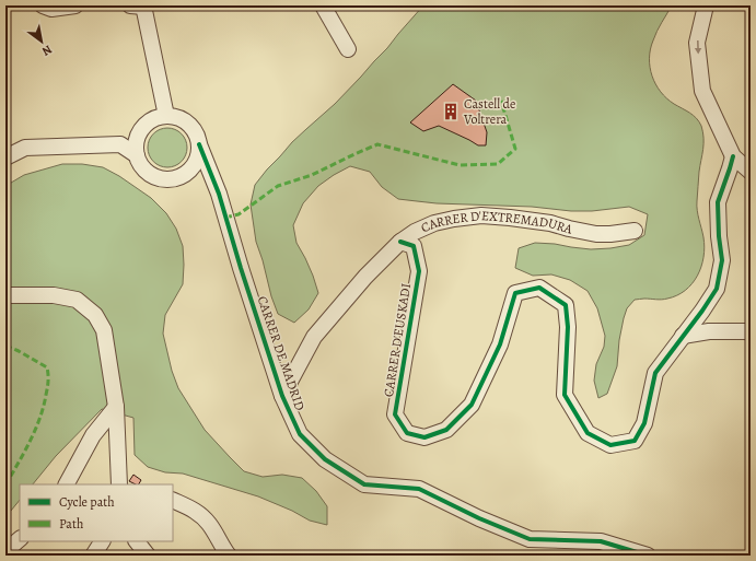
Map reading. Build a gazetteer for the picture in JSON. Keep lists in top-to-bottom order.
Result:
{
  "streets": {
    "street": ["CARRER D'EXTREMADURA", "CARRER D'EUSKADI", "CARRER DE MADRID"]
  },
  "crossings": [
    ["CARRER D'EXTREMADURA", "CARRER D'EUSKADI"],
    ["CARRER D'EXTREMADURA", "CARRER DE MADRID"]
  ],
  "places": {
    "building": ["Castell de Voltrera"]
  },
  "legend": ["Cycle path", "Path"],
  "north": "bottom right"
}
